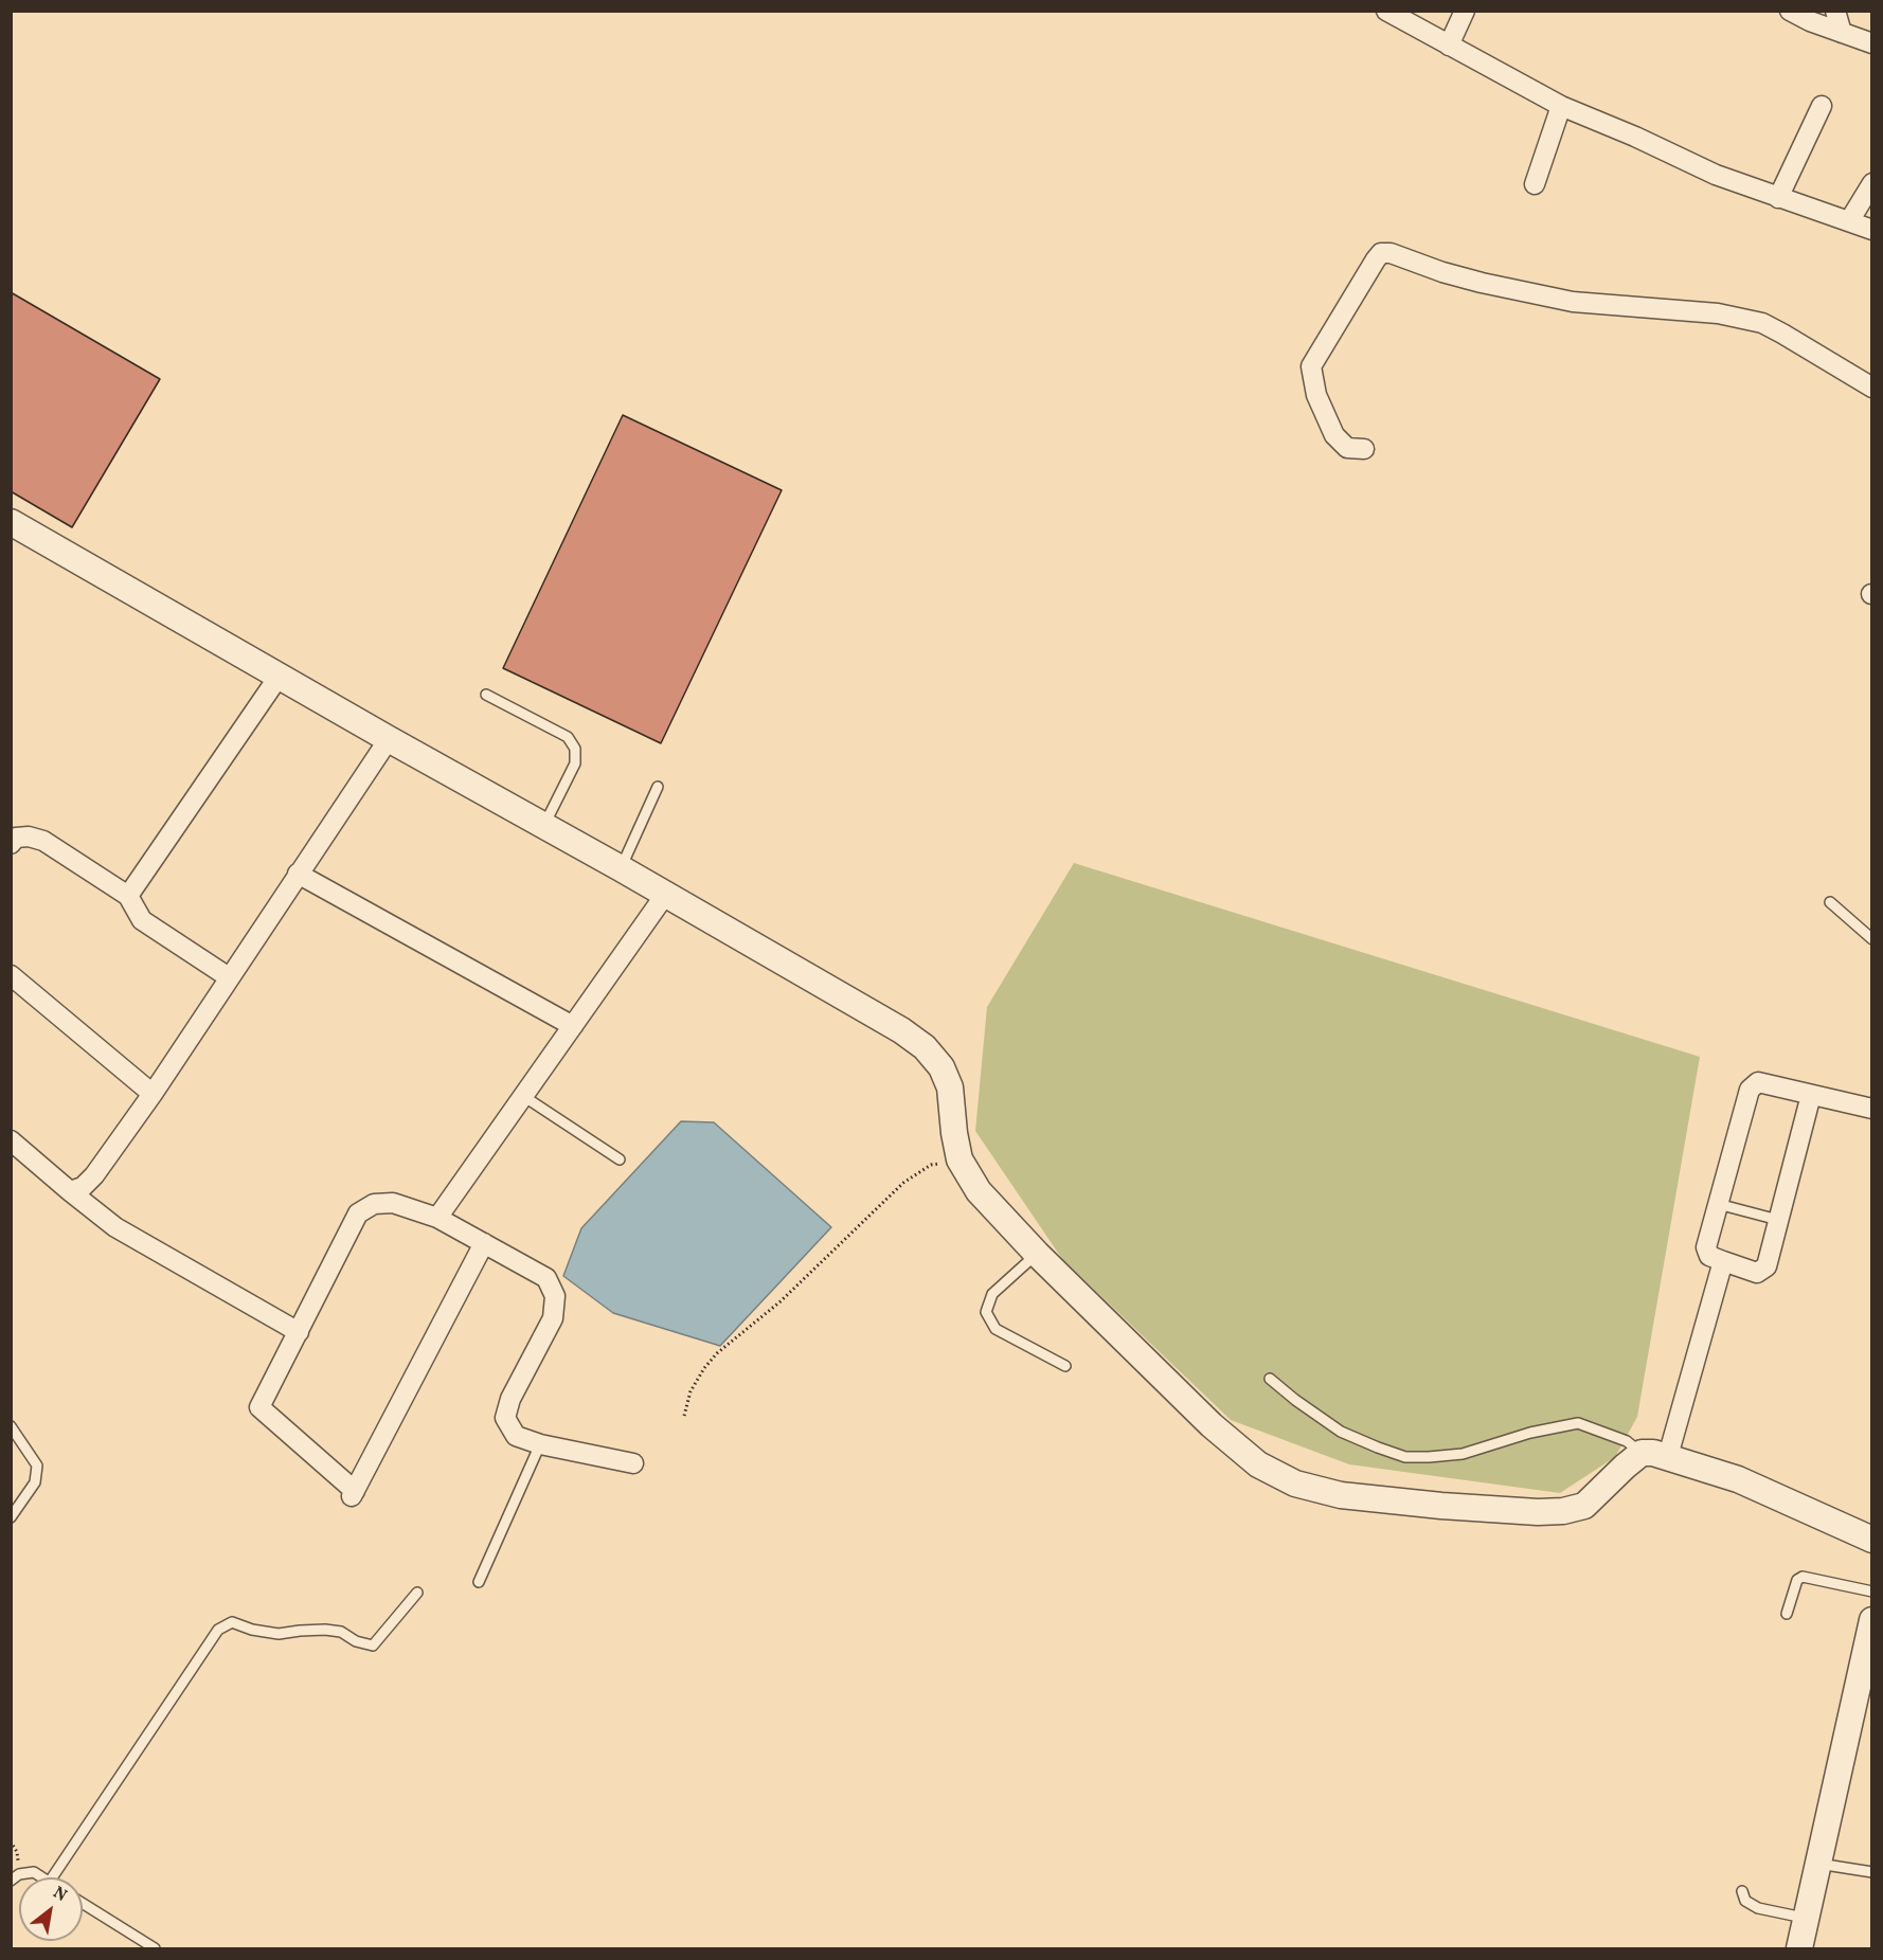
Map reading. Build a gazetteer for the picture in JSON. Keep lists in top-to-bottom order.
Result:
{
  "north": "top right"
}
